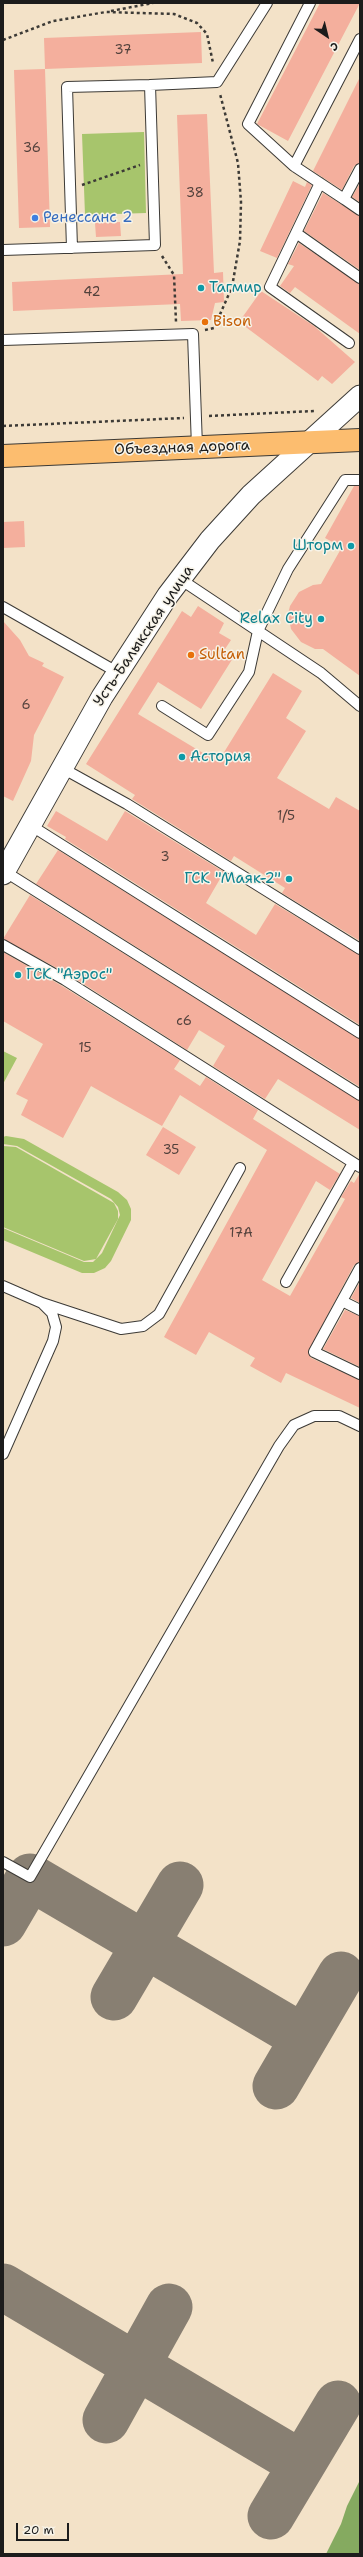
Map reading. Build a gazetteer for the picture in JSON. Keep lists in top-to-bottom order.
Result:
{
  "streets": {
    "main road": ["Объездная дорога"],
    "street": ["Усть-Балыкская улица"]
  },
  "crossings": [
    ["Объездная дорога", "Усть-Балыкская улица"]
  ],
  "places": [
    "Ренессанс 2",
    "Тагмир",
    "Bison",
    "Шторм",
    "Relax City",
    "Sultan",
    "Астория",
    "ГСК \"Маяк-2\"",
    "ГСК \"Аэрос\""
  ],
  "house_numbers": [
    "37",
    "36",
    "38",
    "42",
    "6",
    "1/5",
    "3",
    "с6",
    "15",
    "35",
    "17А"
  ],
  "scale_bar": "20 m",
  "north": "bottom right"
}
